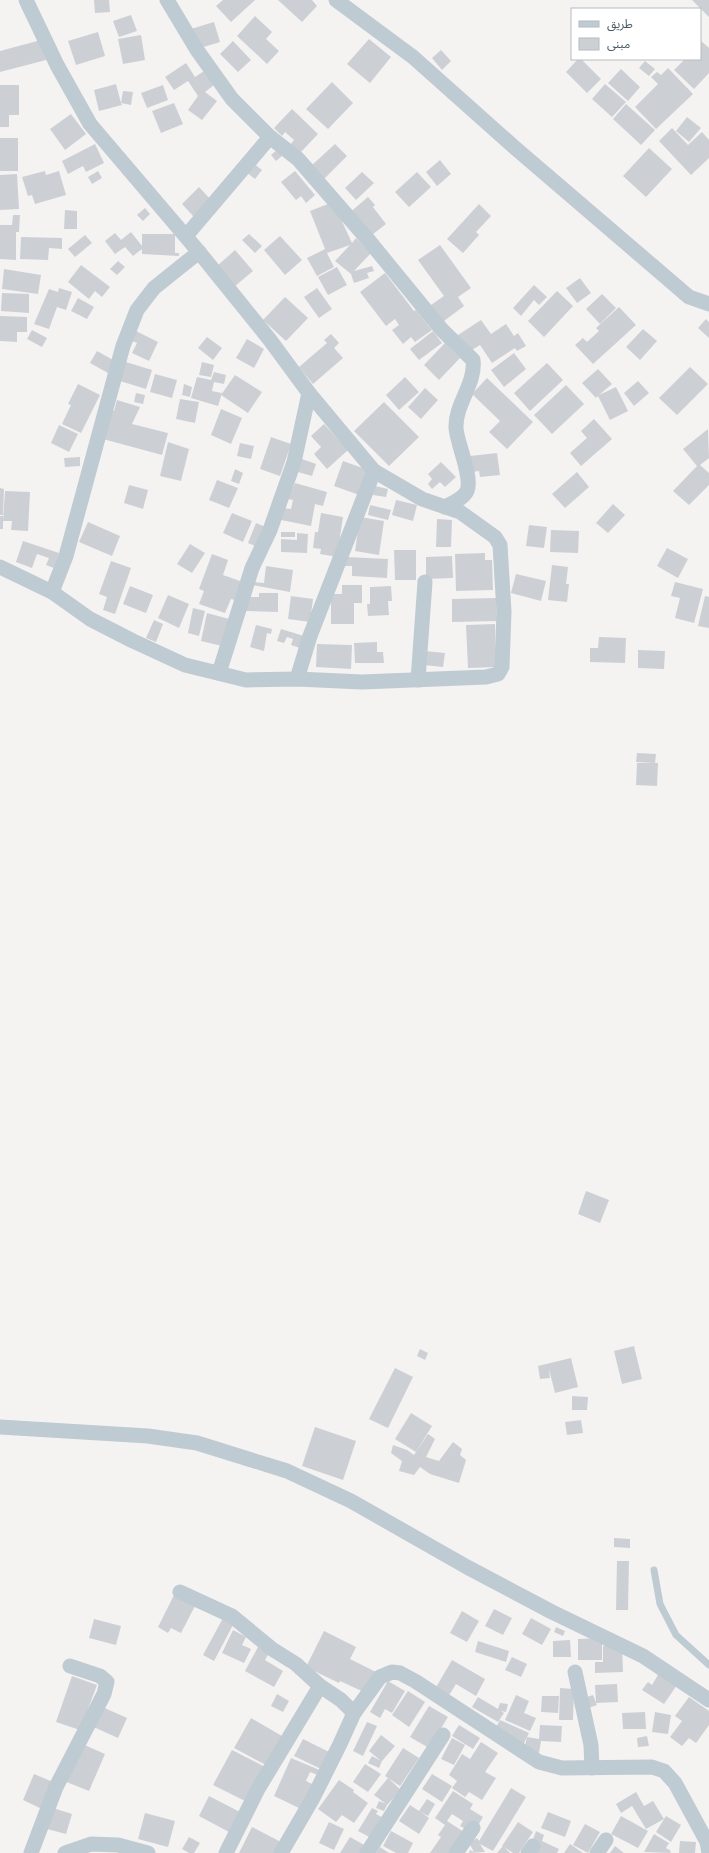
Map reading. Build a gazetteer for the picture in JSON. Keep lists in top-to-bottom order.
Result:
{
  "legend": ["طريق", "مبنى"]
}
